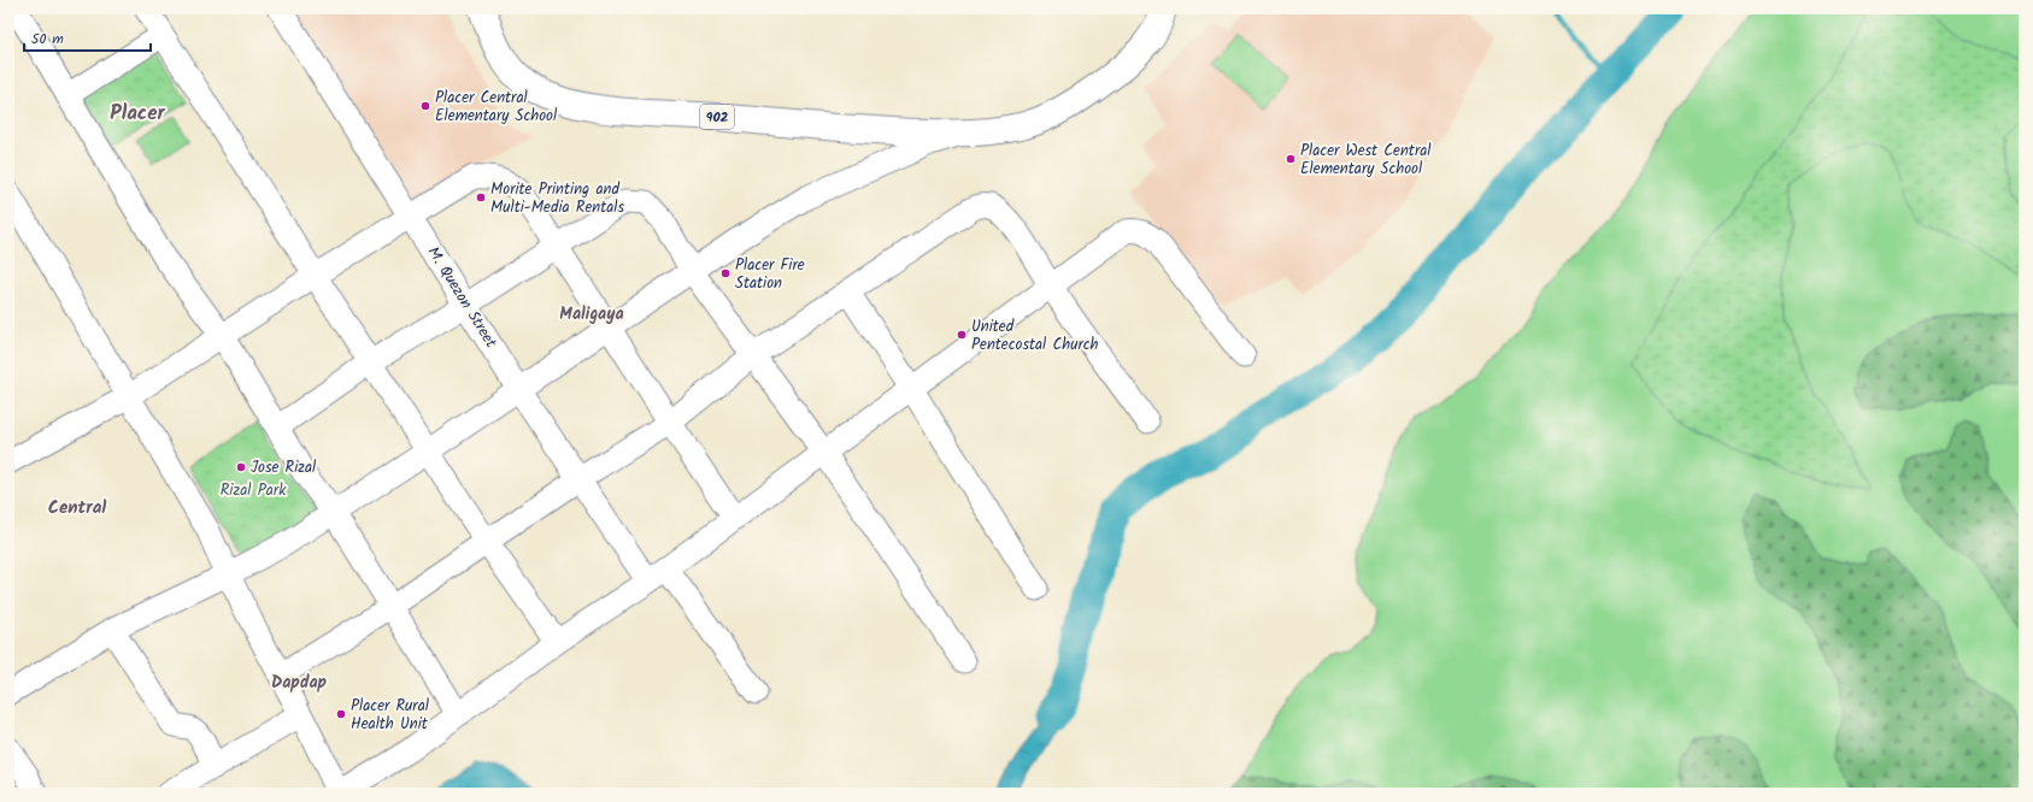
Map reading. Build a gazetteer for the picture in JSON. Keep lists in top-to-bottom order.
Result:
{
  "streets": {
    "highway": ["902"],
    "street": ["M. Quezon Street"]
  },
  "districts": [
    "Placer",
    "Maligaya",
    "Central",
    "Dapdap"
  ],
  "parks": ["Rizal Park"],
  "places": [
    "Placer Central Elementary School",
    "Placer West Central Elementary School",
    "Morite Printing and Multi-Media Rentals",
    "Placer Fire Station",
    "United Pentecostal Church",
    "Jose Rizal",
    "Placer Rural Health Unit"
  ],
  "scale_bar": "50 m"
}
